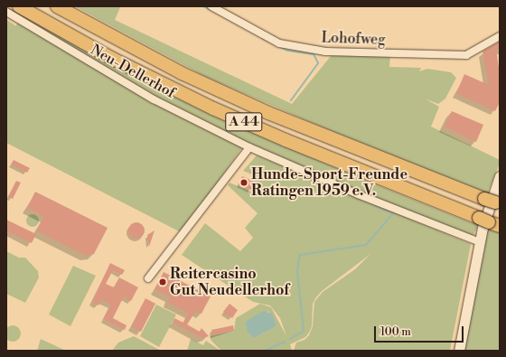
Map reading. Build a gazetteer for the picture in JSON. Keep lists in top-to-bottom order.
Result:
{
  "streets": {
    "highway": ["A 44"],
    "street": ["Lohofweg", "Neu-Dellerhof"]
  },
  "places": ["Hunde-Sport-Freunde Ratingen 1959 e.V.", "Reitercasino Gut Neudellerhof"],
  "scale_bar": "100 m"
}
